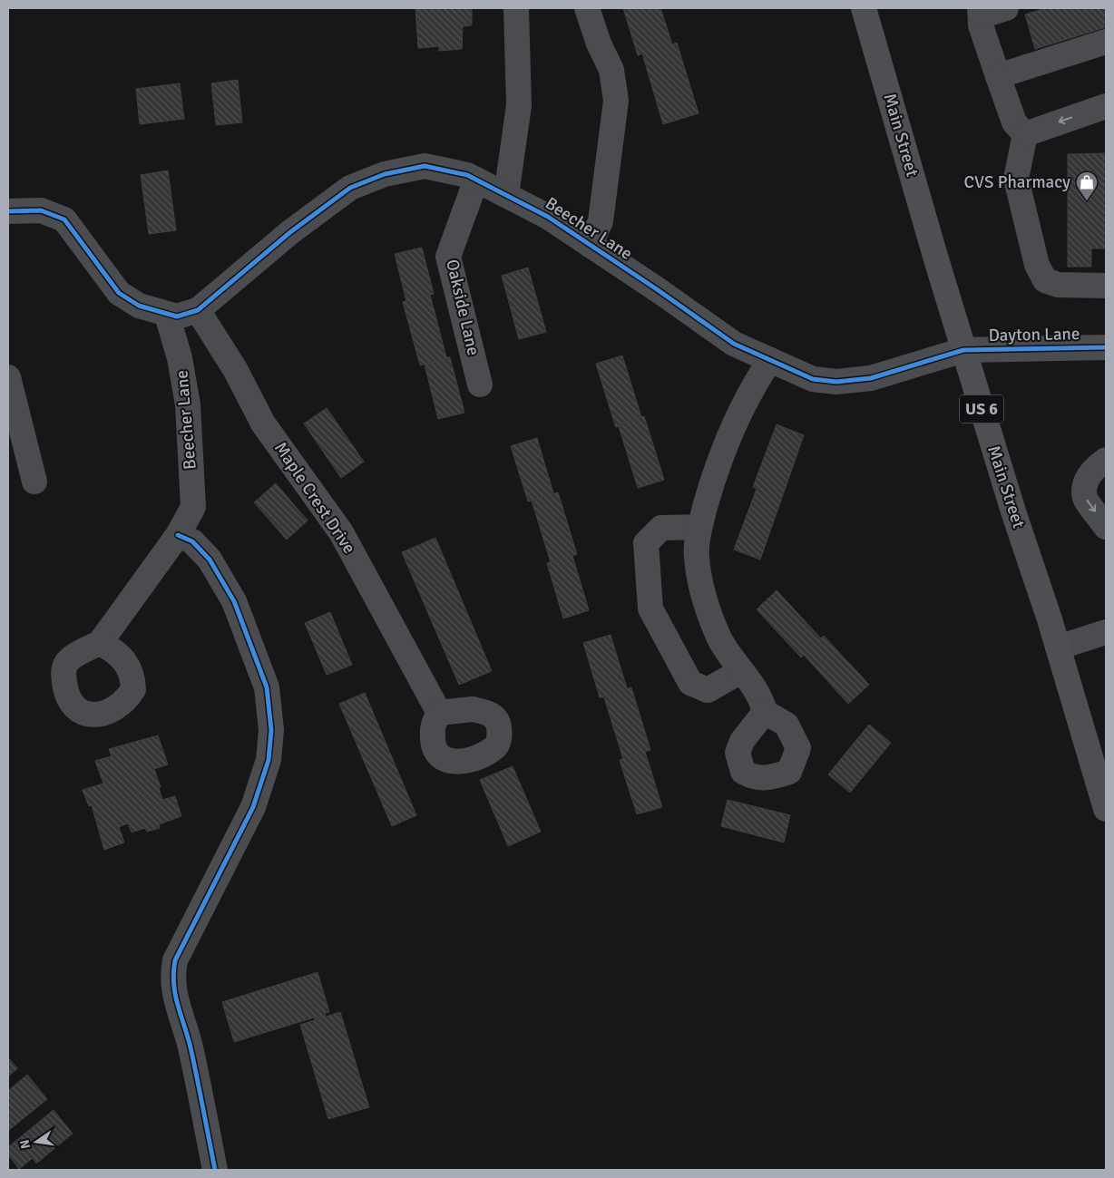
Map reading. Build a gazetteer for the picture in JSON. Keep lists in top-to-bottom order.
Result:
{
  "streets": {
    "main road": ["Main Street", "US 6"],
    "street": [
      "Beecher Lane",
      "Oakside Lane",
      "Dayton Lane",
      "Maple Crest Drive"
    ]
  },
  "crossings": [
    ["Main Street", "Beecher Lane"],
    ["Main Street", "Dayton Lane"],
    ["Beecher Lane", "Oakside Lane"],
    ["Beecher Lane", "Dayton Lane"],
    ["Beecher Lane", "Maple Crest Drive"]
  ],
  "places": {
    "shop": ["CVS Pharmacy"]
  },
  "north": "left"
}
